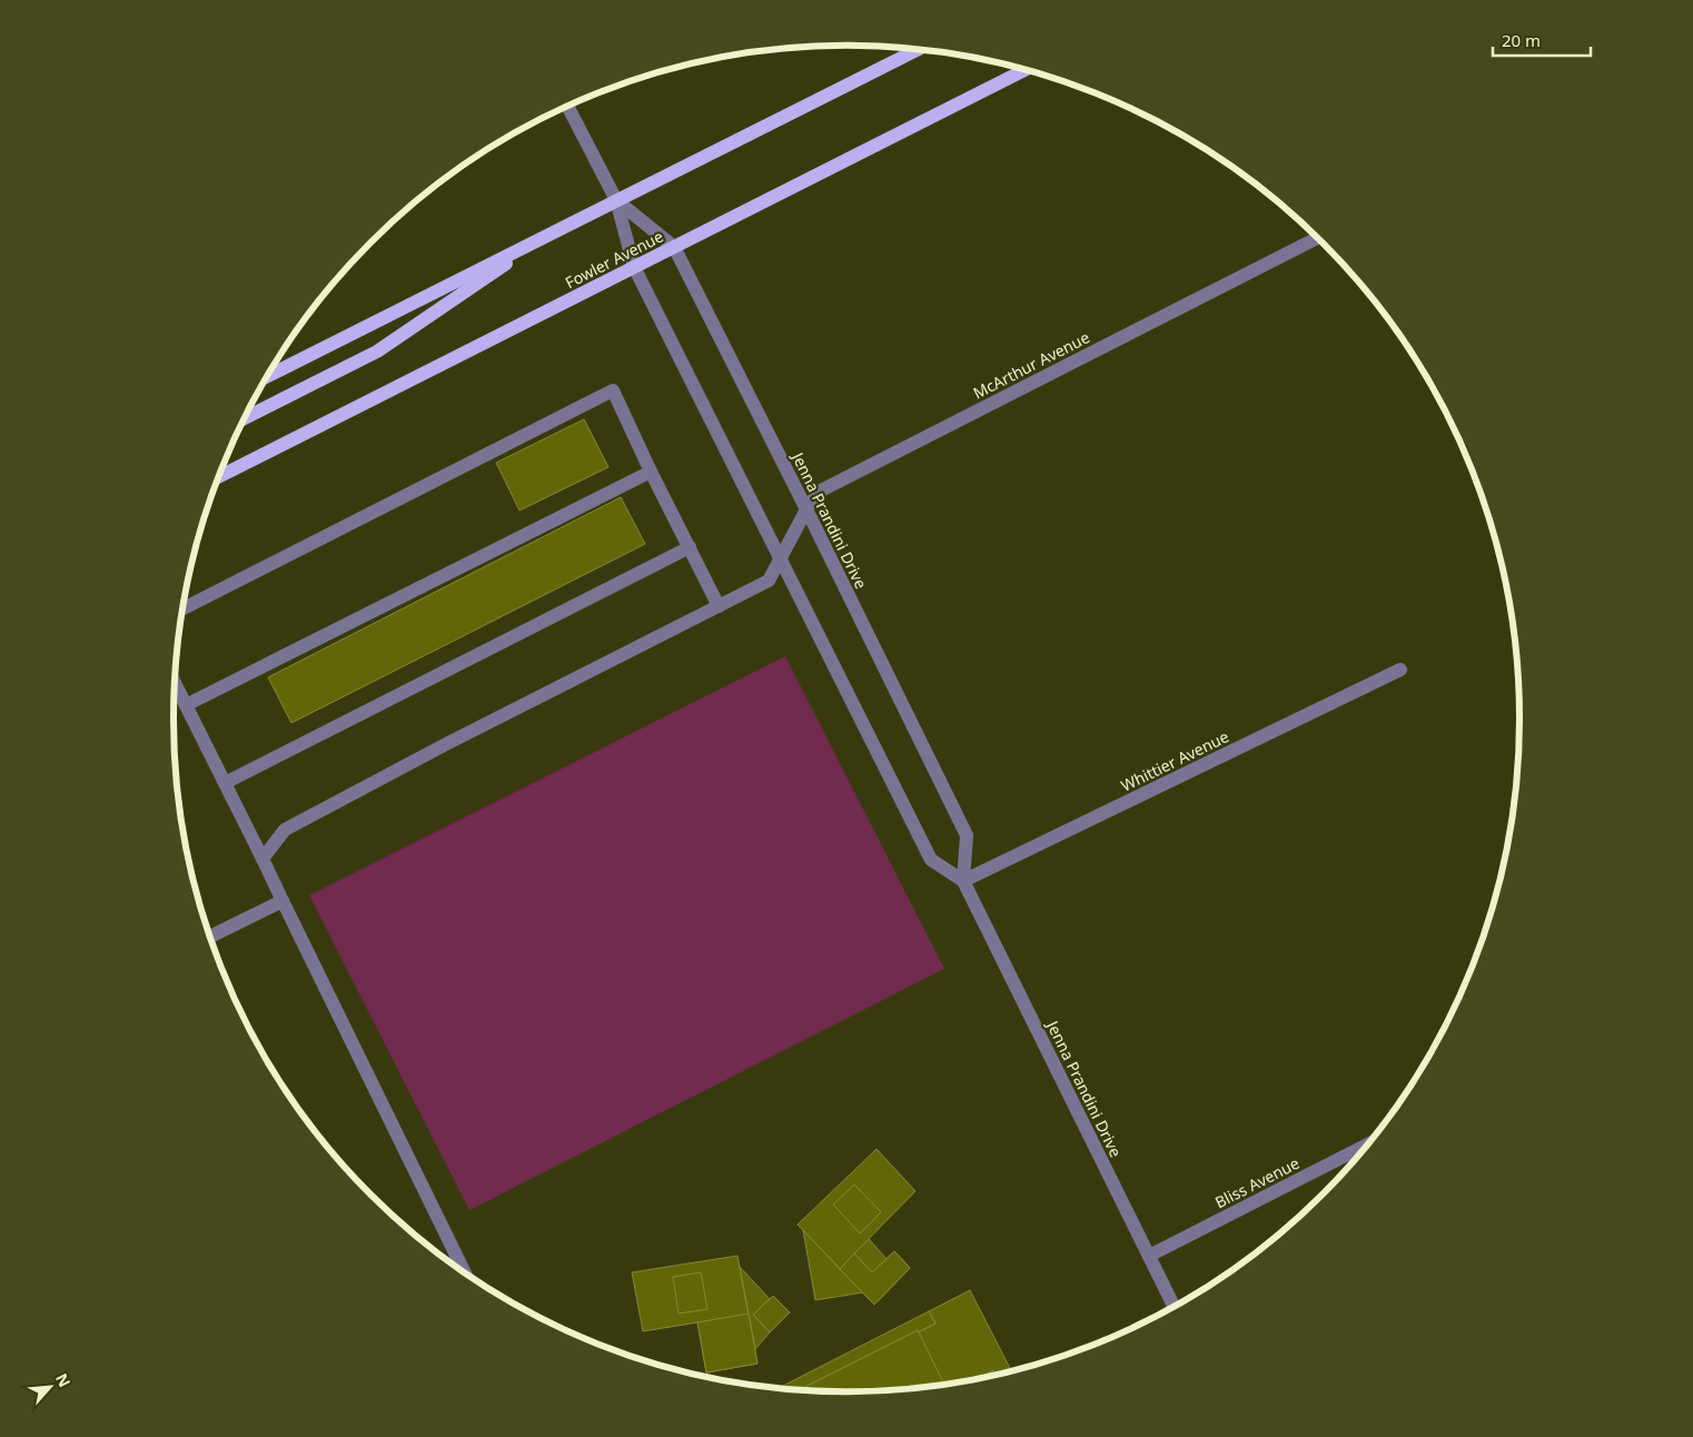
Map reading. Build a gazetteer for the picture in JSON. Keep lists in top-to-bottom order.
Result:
{
  "streets": {
    "main road": ["Fowler Avenue"],
    "street": [
      "McArthur Avenue",
      "Jenna Prandini Drive",
      "Whittier Avenue",
      "Bliss Avenue"
    ]
  },
  "crossings": [
    ["Fowler Avenue", "Jenna Prandini Drive"],
    ["McArthur Avenue", "Jenna Prandini Drive"],
    ["Jenna Prandini Drive", "Whittier Avenue"],
    ["Jenna Prandini Drive", "Bliss Avenue"]
  ],
  "scale_bar": "20 m",
  "north": "top right"
}
